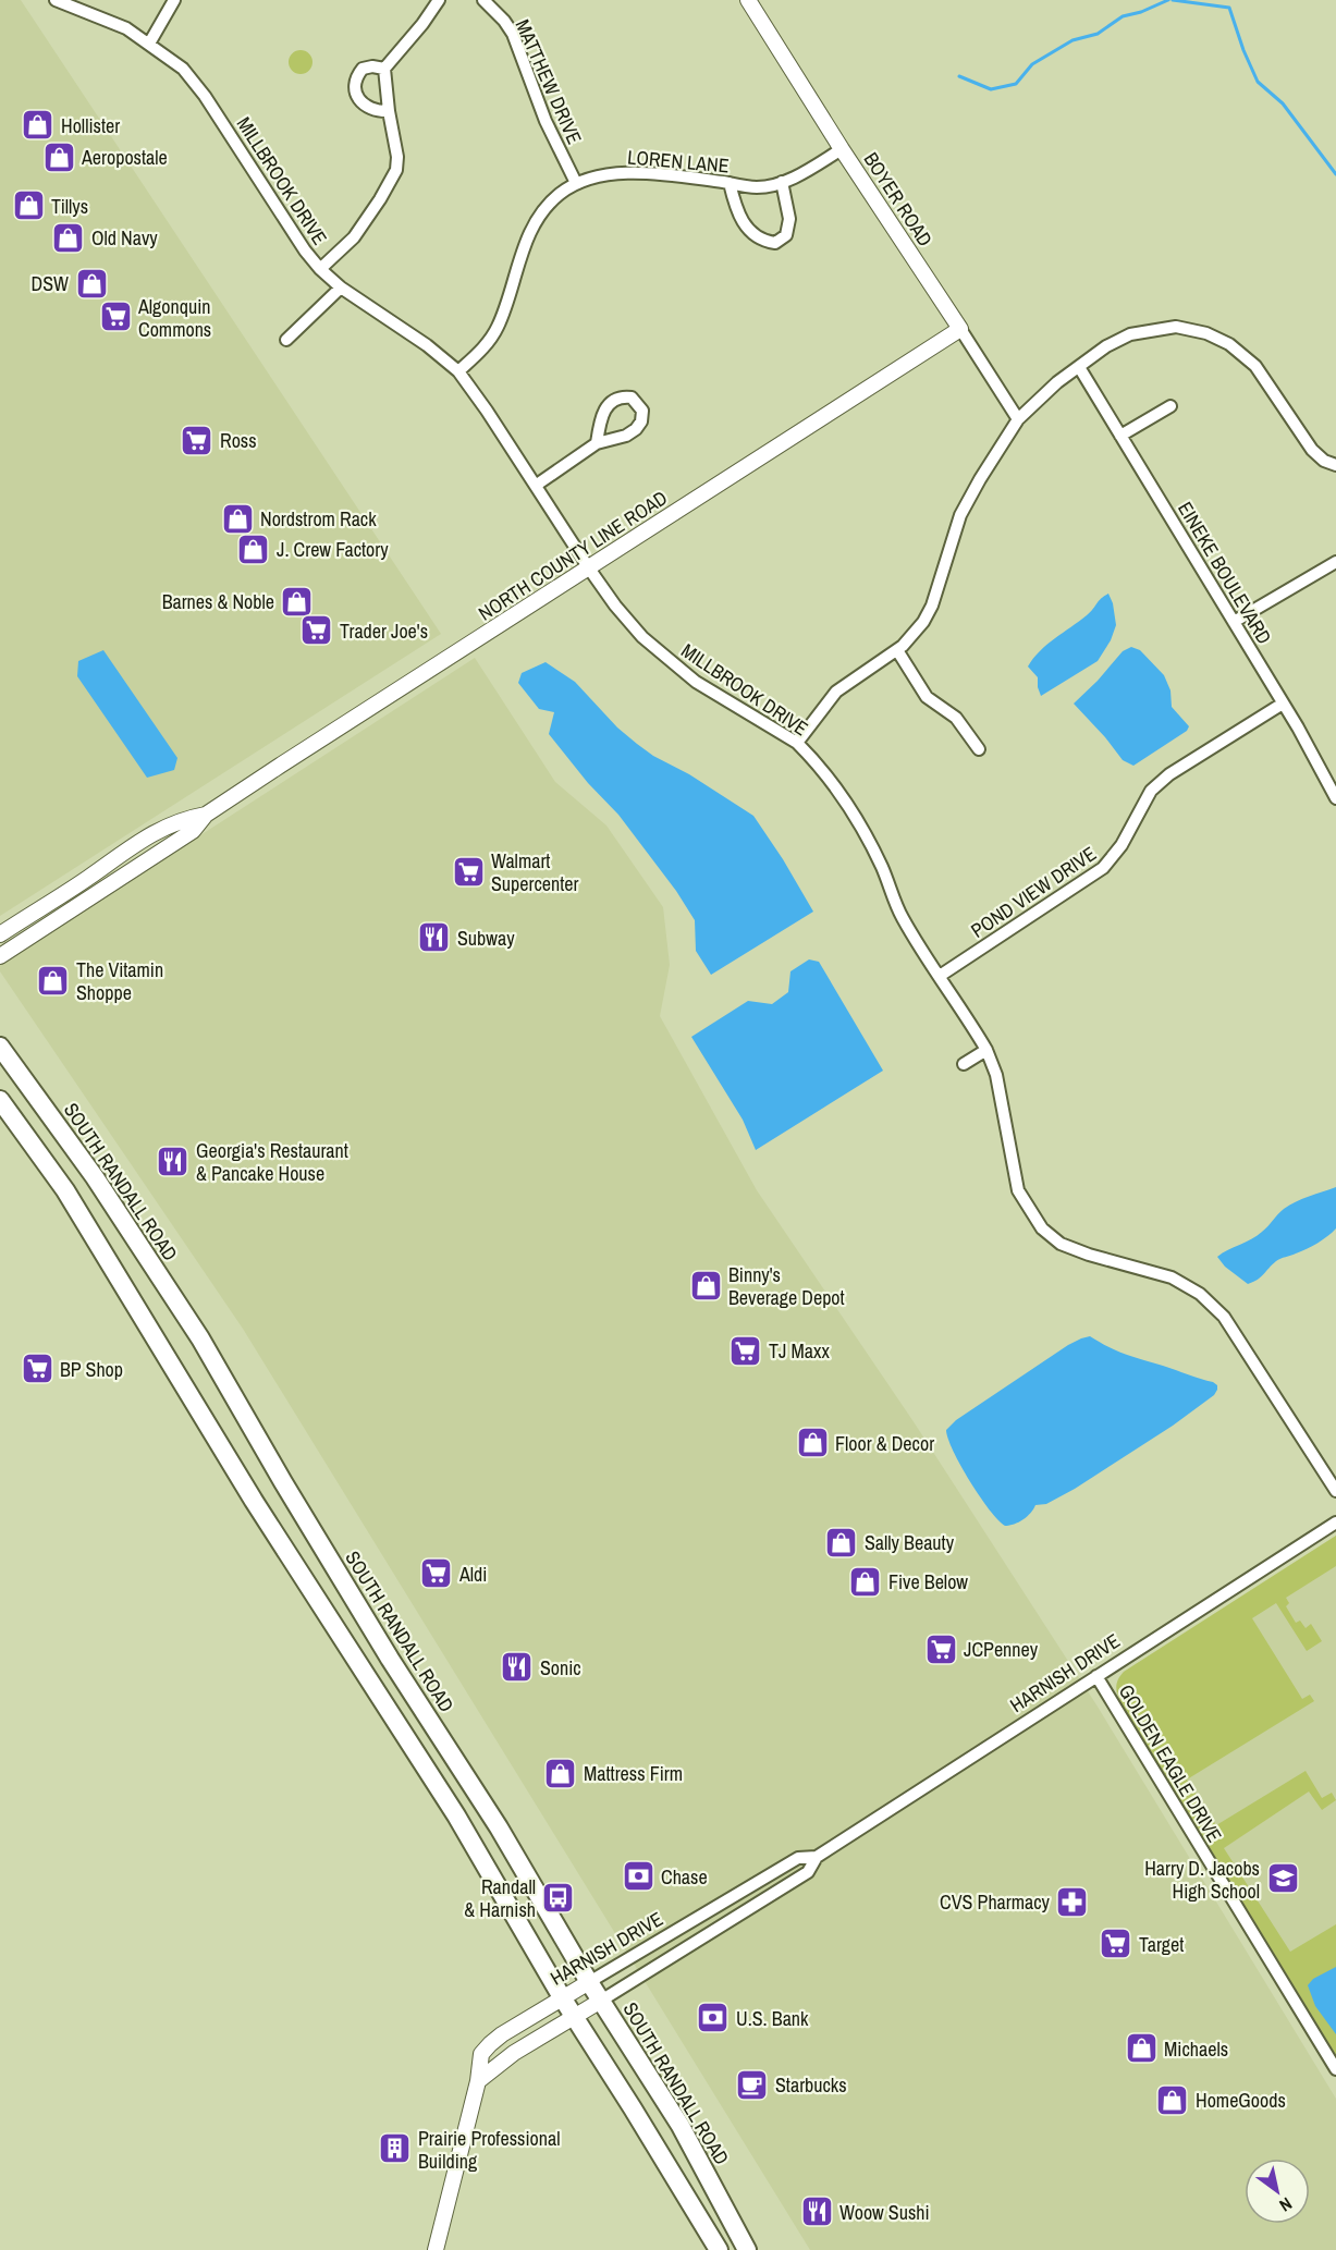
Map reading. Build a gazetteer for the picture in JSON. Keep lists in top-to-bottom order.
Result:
{
  "streets": {
    "main road": ["SOUTH RANDALL ROAD"],
    "street": [
      "MATTHEW DRIVE",
      "LOREN LANE",
      "MILLBROOK DRIVE",
      "BOYER ROAD",
      "NORTH COUNTY LINE ROAD",
      "EINEKE BOULEVARD",
      "POND VIEW DRIVE",
      "HARNISH DRIVE",
      "GOLDEN EAGLE DRIVE"
    ]
  },
  "crossings": [
    ["MATTHEW DRIVE", "LOREN LANE"],
    ["LOREN LANE", "MILLBROOK DRIVE"],
    ["LOREN LANE", "BOYER ROAD"],
    ["MILLBROOK DRIVE", "NORTH COUNTY LINE ROAD"],
    ["MILLBROOK DRIVE", "POND VIEW DRIVE"],
    ["BOYER ROAD", "NORTH COUNTY LINE ROAD"],
    ["EINEKE BOULEVARD", "POND VIEW DRIVE"],
    ["SOUTH RANDALL ROAD", "HARNISH DRIVE"],
    ["HARNISH DRIVE", "GOLDEN EAGLE DRIVE"]
  ],
  "places": {
    "shop": [
      "Hollister",
      "Aeropostale",
      "Tillys",
      "Old Navy",
      "DSW",
      "Nordstrom Rack",
      "J. Crew Factory",
      "Barnes & Noble",
      "The Vitamin Shoppe",
      "Binny's Beverage Depot",
      "Floor & Decor",
      "Sally Beauty",
      "Five Below",
      "Mattress Firm",
      "Michaels",
      "HomeGoods"
    ],
    "supermarket": [
      "Algonquin Commons",
      "Ross",
      "Trader Joe's",
      "Walmart Supercenter",
      "TJ Maxx",
      "BP Shop",
      "Aldi",
      "JCPenney",
      "Target"
    ],
    "restaurant": [
      "Subway",
      "Georgia's Restaurant & Pancake House",
      "Sonic",
      "Woow Sushi"
    ],
    "bank": ["Chase", "U.S. Bank"],
    "school or university": ["Harry D. Jacobs High School"],
    "bus stop": ["Randall & Harnish"],
    "pharmacy": ["CVS Pharmacy"],
    "cafe": ["Starbucks"],
    "building": ["Prairie Professional Building"]
  },
  "north": "bottom right"
}
